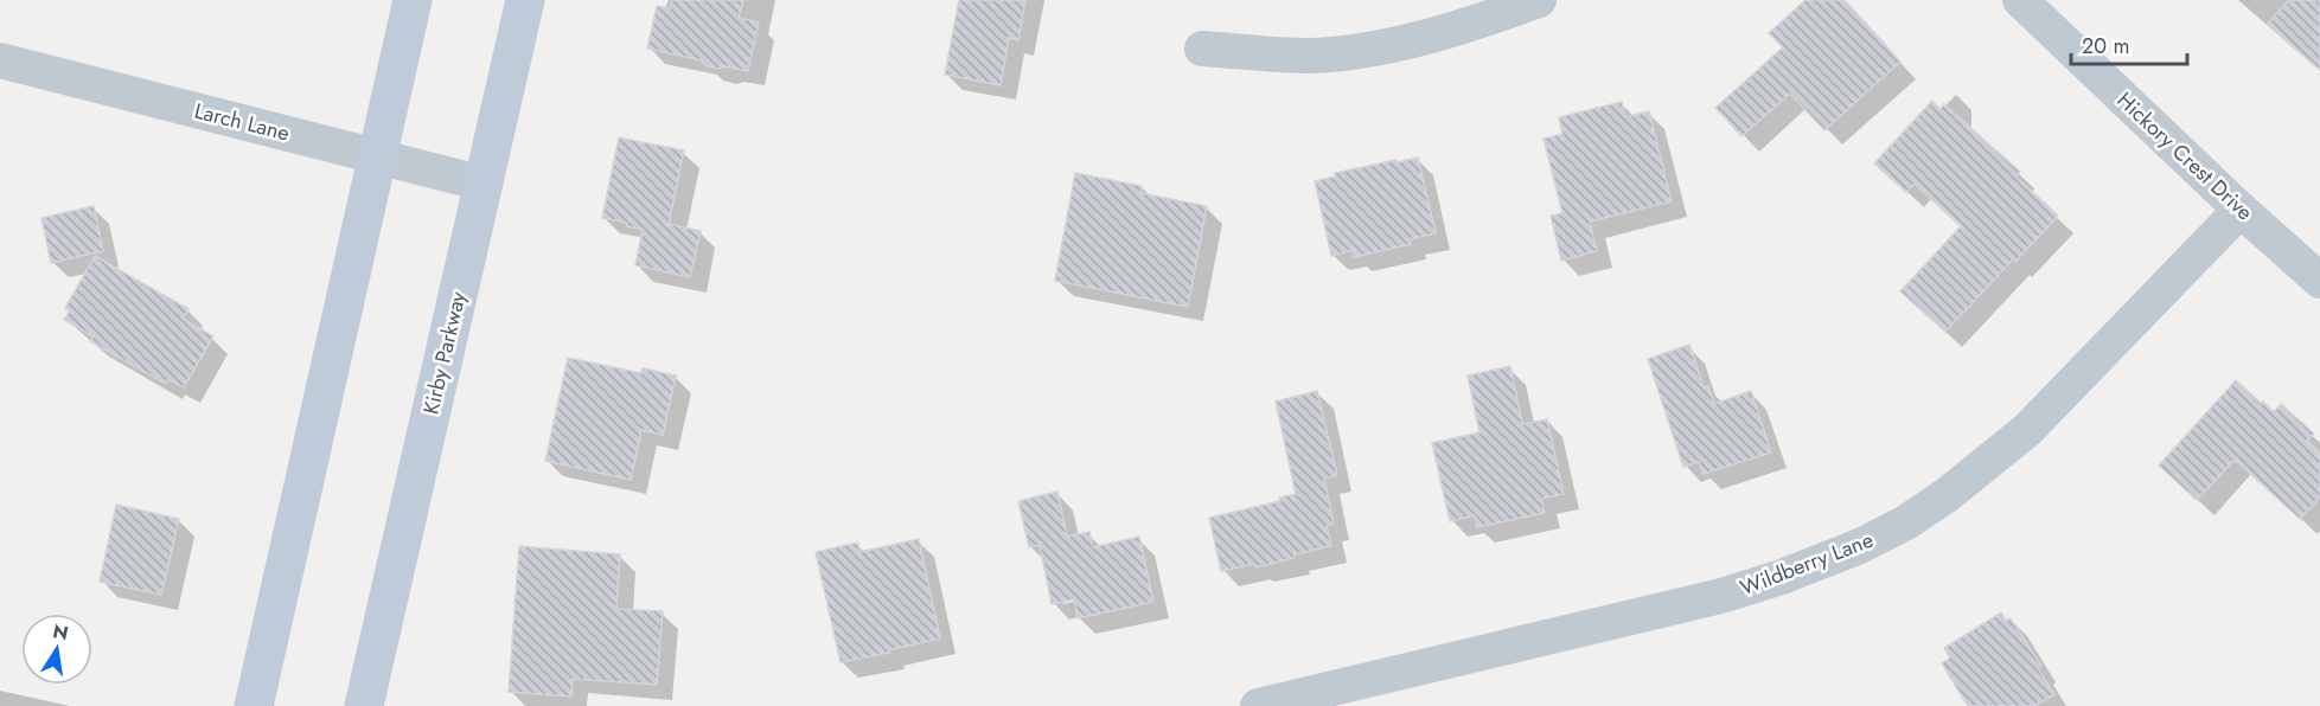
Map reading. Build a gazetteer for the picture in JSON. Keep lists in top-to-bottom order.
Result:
{
  "streets": {
    "main road": ["Kirby Parkway"],
    "street": ["Larch Lane", "Hickory Crest Drive", "Wildberry Lane"]
  },
  "crossings": [
    ["Larch Lane", "Kirby Parkway"],
    ["Hickory Crest Drive", "Wildberry Lane"]
  ],
  "scale_bar": "20 m",
  "north": "top"
}
